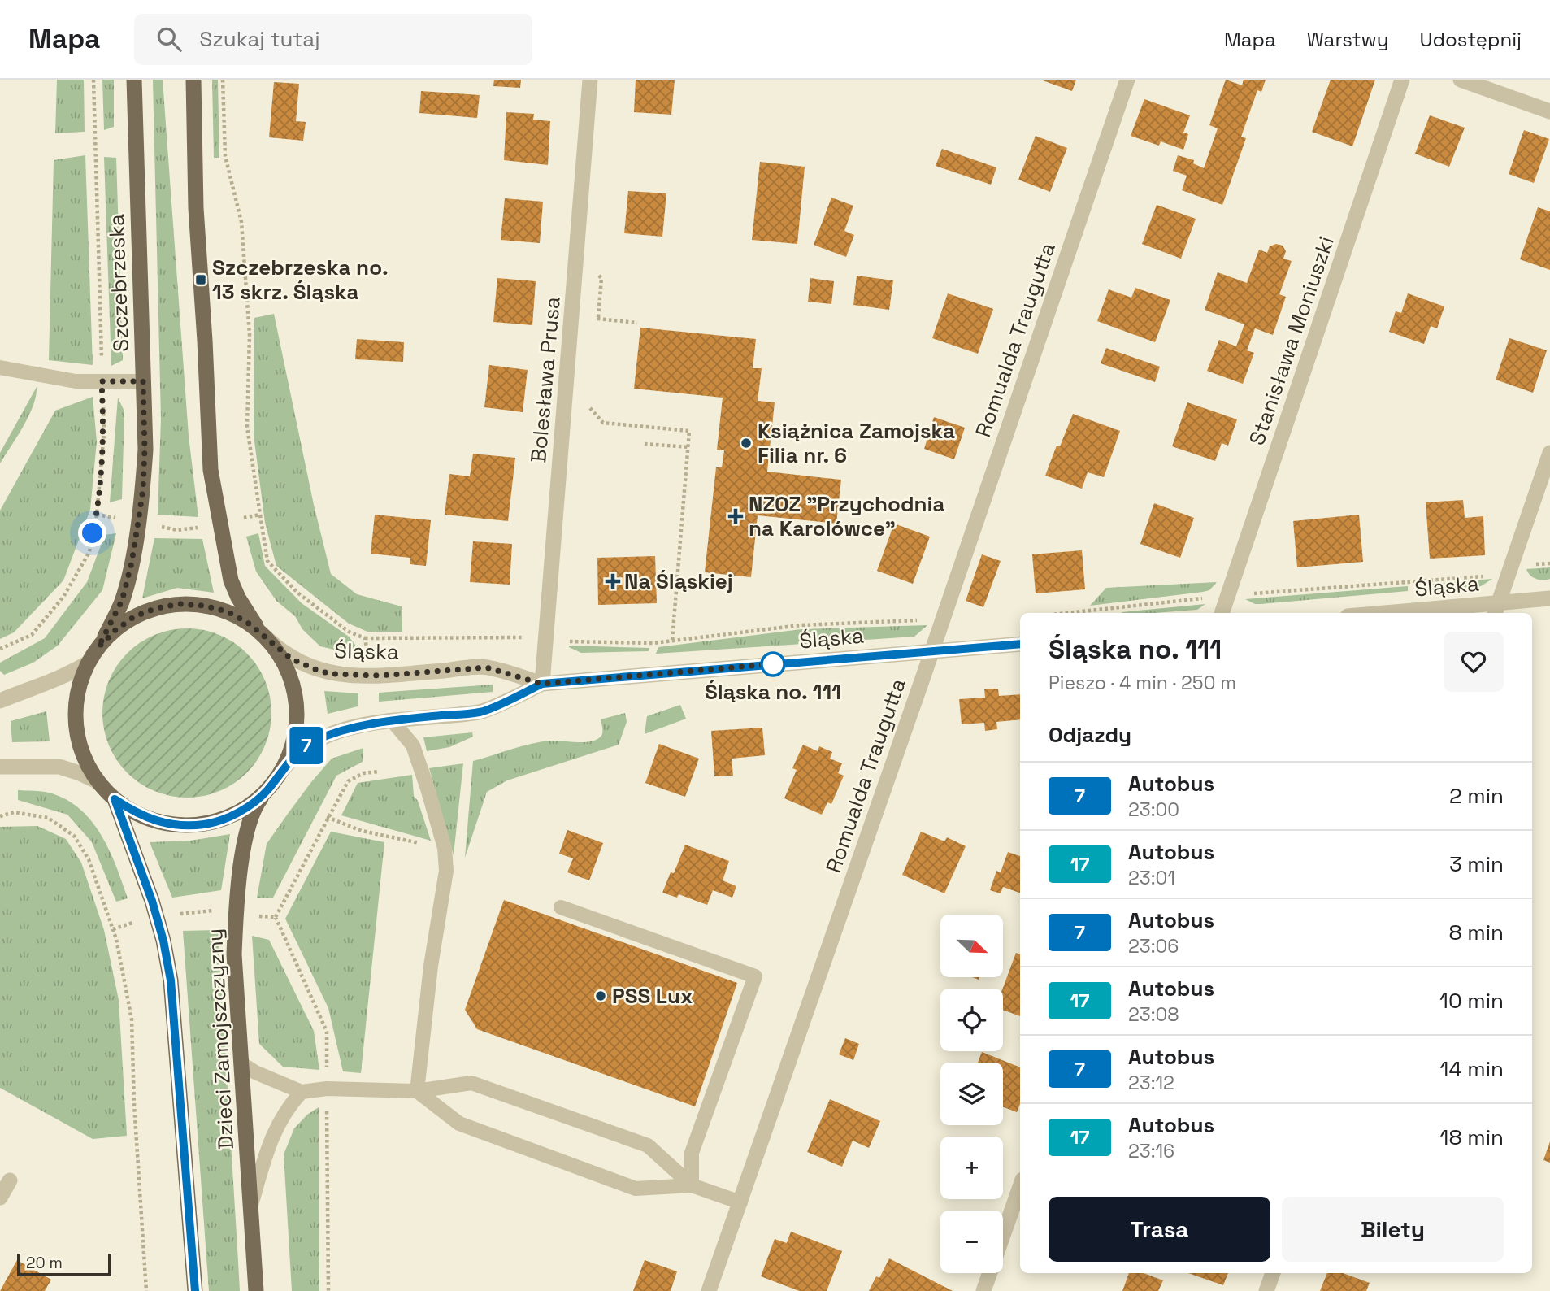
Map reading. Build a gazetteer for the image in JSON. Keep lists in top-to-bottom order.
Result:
{
  "streets": {
    "main road": ["Szczebrzeska", "Dzieci Zamojszczyzny"],
    "street": [
      "Romualda Traugutta",
      "Stanisława Moniuszki",
      "Bolesława Prusa",
      "Śląska"
    ]
  },
  "crossings": [
    ["Romualda Traugutta", "Śląska"],
    ["Bolesława Prusa", "Śląska"]
  ],
  "places": {
    "transit": ["Szczebrzeska no. 13 skrz. Śląska"],
    "other": ["Książnica Zamojska Filia nr. 6", "Śląska no. 111", "PSS Lux"],
    "health": ["NZOZ \"Przychodnia na Karolówce\"", "Na Śląskiej"]
  },
  "lines": ["bus line 7"],
  "scale_bar": "20 m",
  "north": "bottom right",
  "page": {
    "header": "Mapa",
    "search": "Szukaj tutaj",
    "nav": ["Mapa", "Warstwy", "Udostępnij"],
    "on_map": "7",
    "heading": [
      ["Śląska no. 111", "Pieszo · 4 min · 250 m"],
      "Odjazdy"
    ],
    "list": [
      {
        "mark": "7",
        "name": "Autobus",
        "note": "23:00",
        "value": "2 min"
      },
      {
        "mark": "17",
        "name": "Autobus",
        "note": "23:01",
        "value": "3 min"
      },
      {
        "mark": "7",
        "name": "Autobus",
        "note": "23:06",
        "value": "8 min"
      },
      {
        "mark": "17",
        "name": "Autobus",
        "note": "23:08",
        "value": "10 min"
      },
      {
        "mark": "7",
        "name": "Autobus",
        "note": "23:12",
        "value": "14 min"
      },
      {
        "mark": "17",
        "name": "Autobus",
        "note": "23:16",
        "value": "18 min"
      }
    ],
    "map_buttons": ["+", "−"],
    "buttons": ["Trasa", "Bilety"],
    "scale": "20 m"
  }
}
